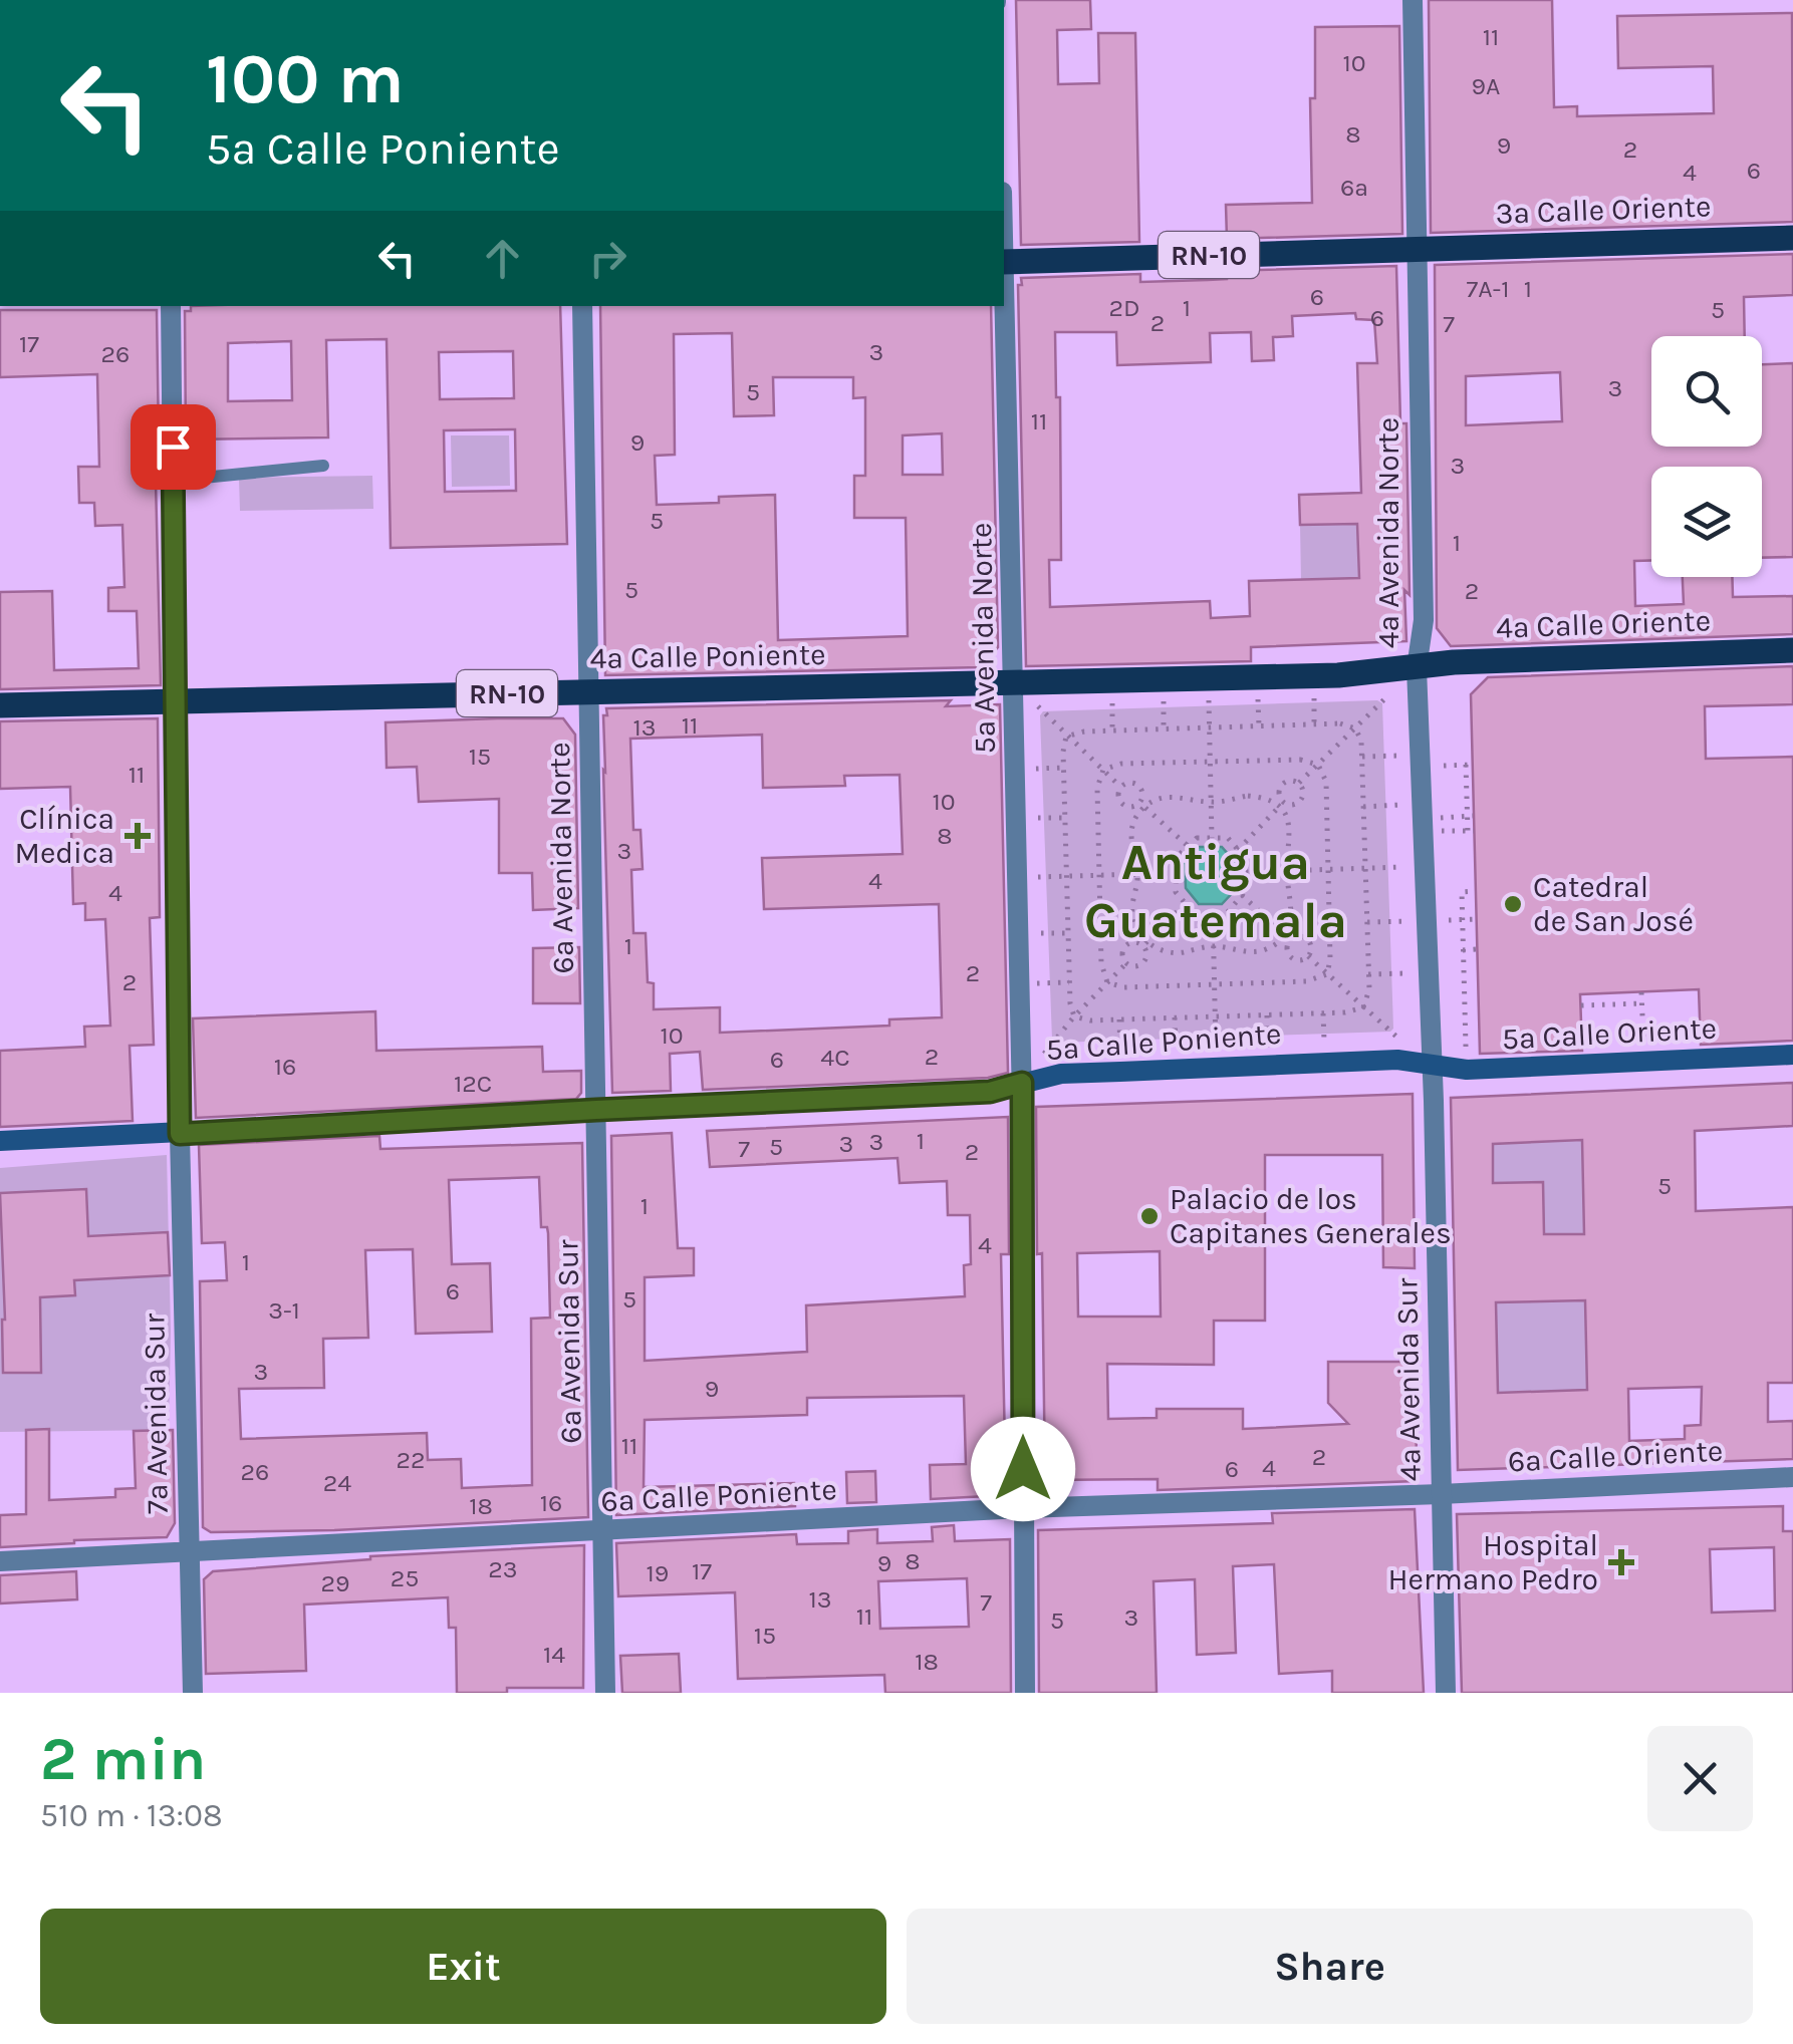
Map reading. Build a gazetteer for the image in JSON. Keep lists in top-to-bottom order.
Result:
{
  "streets": {
    "main road": [
      "3a Calle Oriente",
      "RN-10",
      "4a Calle Oriente",
      "4a Calle Poniente",
      "5a Calle Oriente",
      "5a Calle Poniente"
    ],
    "street": [
      "4a Avenida Norte",
      "5a Avenida Norte",
      "6a Avenida Norte",
      "6a Avenida Sur",
      "4a Avenida Sur",
      "7a Avenida Sur",
      "6a Calle Oriente",
      "6a Calle Poniente"
    ]
  },
  "crossings": [
    ["3a Calle Oriente", "RN-10"],
    ["3a Calle Oriente", "4a Avenida Norte"],
    ["RN-10", "4a Avenida Norte"],
    ["4a Avenida Norte", "4a Calle Oriente"],
    ["4a Avenida Norte", "4a Calle Poniente"],
    ["4a Avenida Norte", "5a Calle Oriente"],
    ["4a Avenida Norte", "5a Calle Poniente"],
    ["4a Avenida Norte", "4a Avenida Sur"],
    ["4a Calle Oriente", "4a Calle Poniente"],
    ["5a Avenida Norte", "4a Calle Poniente"],
    ["5a Avenida Norte", "5a Calle Poniente"],
    ["5a Avenida Norte", "6a Calle Poniente"],
    ["4a Calle Poniente", "6a Avenida Norte"],
    ["4a Calle Poniente", "7a Avenida Sur"],
    ["6a Avenida Norte", "5a Calle Poniente"],
    ["6a Avenida Norte", "6a Avenida Sur"],
    ["5a Calle Oriente", "5a Calle Poniente"],
    ["5a Calle Oriente", "4a Avenida Sur"],
    ["5a Calle Poniente", "6a Avenida Sur"],
    ["5a Calle Poniente", "4a Avenida Sur"],
    ["5a Calle Poniente", "7a Avenida Sur"],
    ["6a Avenida Sur", "6a Calle Poniente"],
    ["4a Avenida Sur", "6a Calle Oriente"],
    ["4a Avenida Sur", "6a Calle Poniente"],
    ["7a Avenida Sur", "6a Calle Poniente"],
    ["6a Calle Oriente", "6a Calle Poniente"]
  ],
  "districts": ["Antigua Guatemala"],
  "places": {
    "health": ["Clínica Medica", "Hospital Hermano Pedro"],
    "other": ["Catedral de San José", "Palacio de los Capitanes Generales"]
  },
  "house_numbers": [
    "11",
    "10",
    "9A",
    "8",
    "9",
    "2",
    "6",
    "4",
    "6a",
    "7A-1",
    "1",
    "6",
    "2D",
    "1",
    "5",
    "6",
    "2",
    "7",
    "17",
    "3",
    "26",
    "3",
    "5",
    "11",
    "9",
    "3",
    "5",
    "1",
    "5",
    "2",
    "11",
    "13",
    "15",
    "11",
    "10",
    "8",
    "3",
    "4",
    "4",
    "1",
    "2",
    "2",
    "10",
    "2",
    "4C",
    "6",
    "16",
    "12C",
    "1",
    "3",
    "3",
    "5",
    "7",
    "2",
    "5",
    "1",
    "4",
    "1",
    "6",
    "5",
    "3-1",
    "3",
    "9",
    "11",
    "2",
    "22",
    "4",
    "6",
    "26",
    "24",
    "16",
    "18",
    "8",
    "9",
    "23",
    "17",
    "19",
    "25",
    "29",
    "13",
    "7",
    "11",
    "3",
    "5",
    "15",
    "14",
    "18"
  ],
  "page": {
    "turn": ["100 m", "5a Calle Poniente"],
    "heading": ["2 min", "510 m · 13:08"],
    "buttons": ["Exit", "Share"]
  }
}
